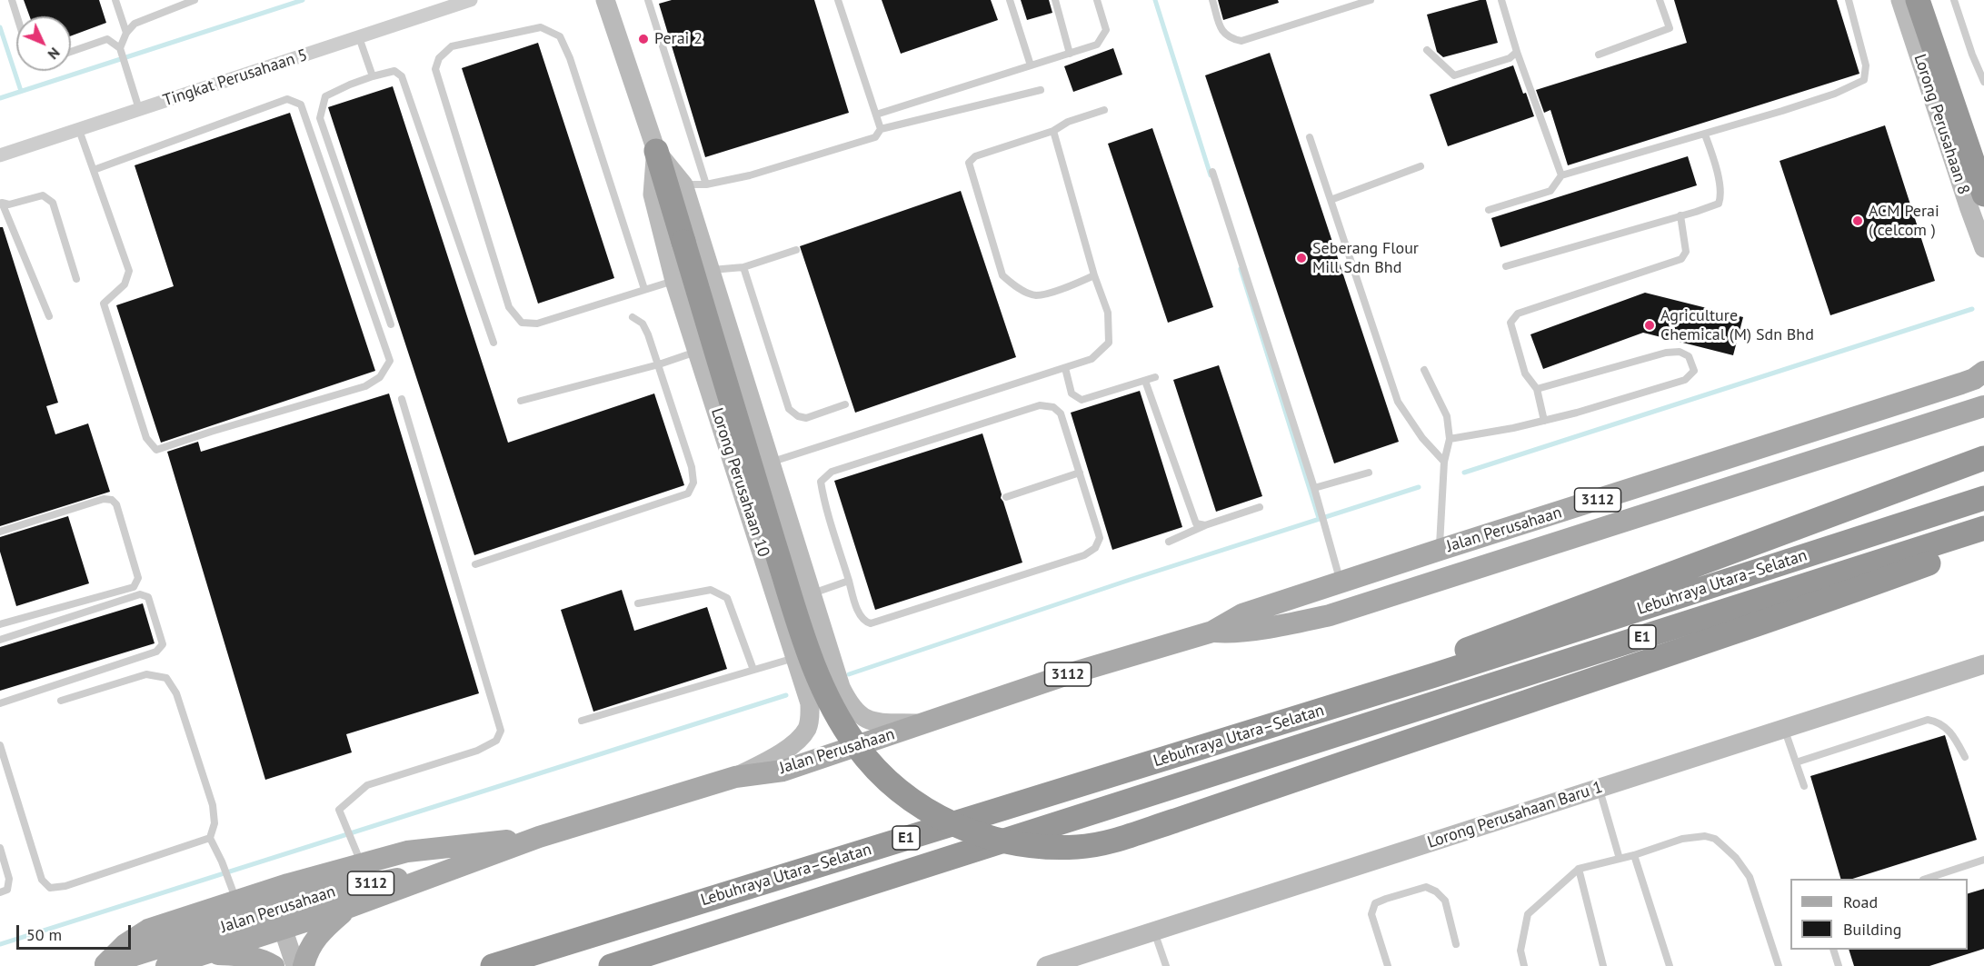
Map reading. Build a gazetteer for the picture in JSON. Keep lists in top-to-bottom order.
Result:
{
  "streets": {
    "highway": ["Lebuhraya Utara–Selatan", "E1"],
    "main road": ["3112", "Jalan Perusahaan"],
    "street": [
      "Tingkat Perusahaan 5",
      "Lorong Perusahaan 8",
      "Lorong Perusahaan 10",
      "Lorong Perusahaan Baru 1"
    ]
  },
  "crossings": [
    ["Lorong Perusahaan 10", "Jalan Perusahaan"]
  ],
  "places": [
    "Perai 2",
    "ACM Perai ( celcom )",
    "Seberang Flour Mill Sdn Bhd",
    "Agriculture Chemical (M) Sdn Bhd"
  ],
  "legend": ["Road", "Building"],
  "scale_bar": "50 m",
  "north": "bottom right"
}
